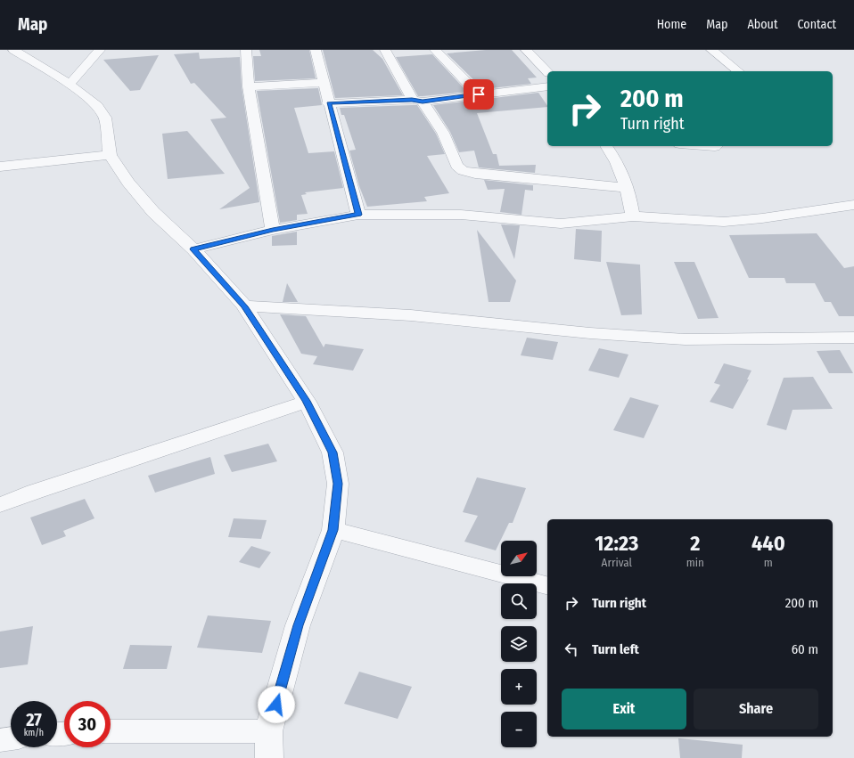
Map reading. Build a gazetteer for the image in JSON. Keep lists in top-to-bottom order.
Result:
{
  "north": "top right",
  "page": {
    "header": "Map",
    "nav": [
      "Home",
      "Map",
      "About",
      "Contact"
    ],
    "turn": ["200 m", "Turn right"],
    "eta": [
      "12:23",
      "Arrival",
      "2",
      "min",
      "440",
      "m"
    ],
    "map_buttons": ["+", "−"],
    "list": [
      {
        "name": "Turn right",
        "value": "200 m"
      },
      {
        "name": "Turn left",
        "value": "60 m"
      }
    ],
    "buttons": ["Exit", "Share"],
    "speed": "27 km/h",
    "limit": "30"
  }
}
